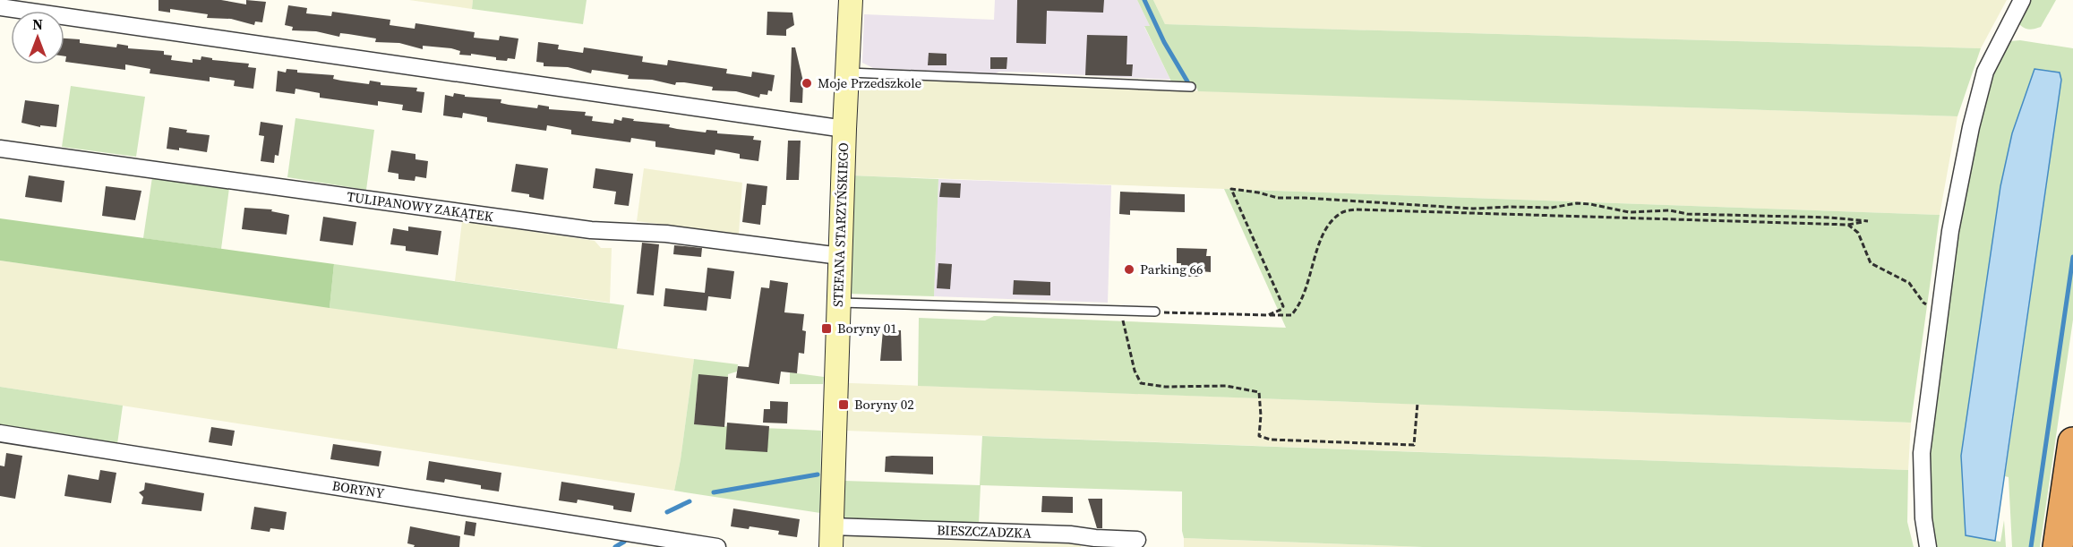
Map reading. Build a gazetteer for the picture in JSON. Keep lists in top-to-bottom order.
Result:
{
  "streets": {
    "street": [
      "TULIPANOWY ZAKĄTEK",
      "STEFANA STARZYŃSKIEGO",
      "BORYNY",
      "BIESZCZADZKA"
    ]
  },
  "crossings": [
    ["TULIPANOWY ZAKĄTEK", "STEFANA STARZYŃSKIEGO"],
    ["STEFANA STARZYŃSKIEGO", "BIESZCZADZKA"]
  ],
  "places": {
    "other": ["Moje Przedszkole", "Parking 66"],
    "transit": ["Boryny 01", "Boryny 02"]
  },
  "north": "top"
}
